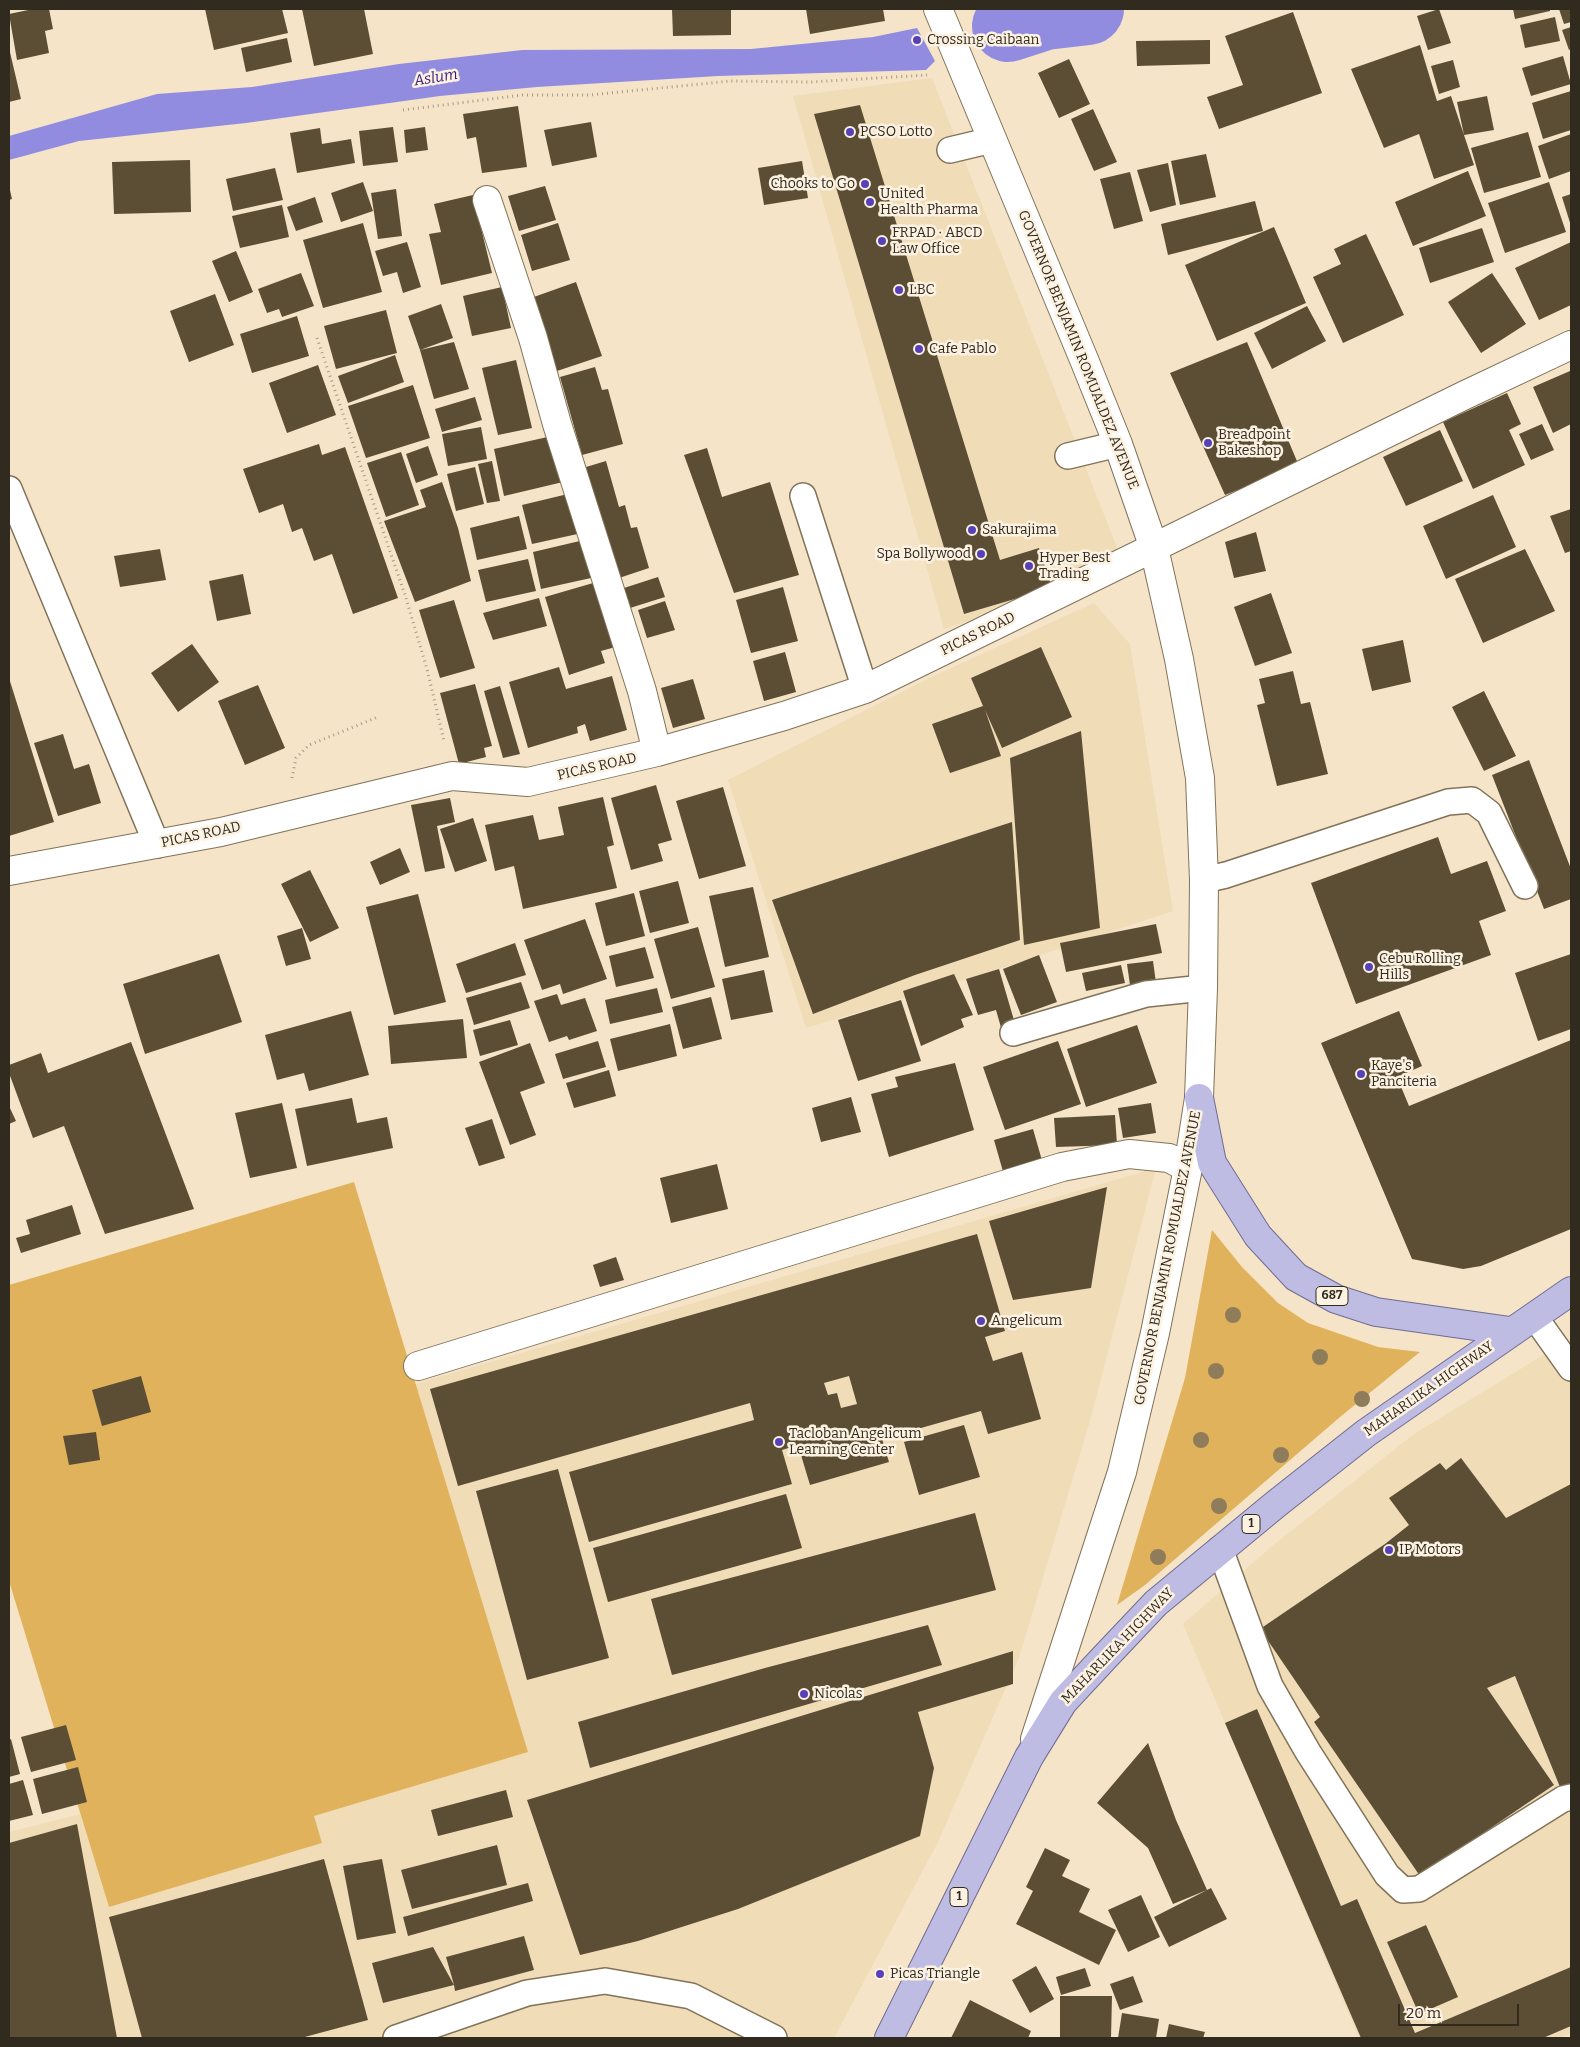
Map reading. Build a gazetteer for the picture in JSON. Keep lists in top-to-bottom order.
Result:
{
  "streets": {
    "main road": ["687", "MAHARLIKA HIGHWAY", "1"],
    "street": ["GOVERNOR BENJAMIN ROMUALDEZ AVENUE", "PICAS ROAD"]
  },
  "crossings": [
    ["GOVERNOR BENJAMIN ROMUALDEZ AVENUE", "PICAS ROAD"],
    ["GOVERNOR BENJAMIN ROMUALDEZ AVENUE", "687"],
    ["GOVERNOR BENJAMIN ROMUALDEZ AVENUE", "MAHARLIKA HIGHWAY"],
    ["687", "MAHARLIKA HIGHWAY"]
  ],
  "water": ["Aslum"],
  "places": [
    "Crossing Caibaan",
    "PCSO Lotto",
    "Chooks to Go",
    "United Health Pharma",
    "FRPAD ∙ ABCD Law Office",
    "LBC",
    "Cafe Pablo",
    "Breadpoint Bakeshop",
    "Sakurajima",
    "Spa Bollywood",
    "Hyper Best Trading",
    "Cebu Rolling Hills",
    "Kaye's Panciteria",
    "Angelicum",
    "Tacloban Angelicum Learning Center",
    "IP Motors",
    "Nicolas",
    "Picas Triangle"
  ],
  "scale_bar": "20 m"
}
